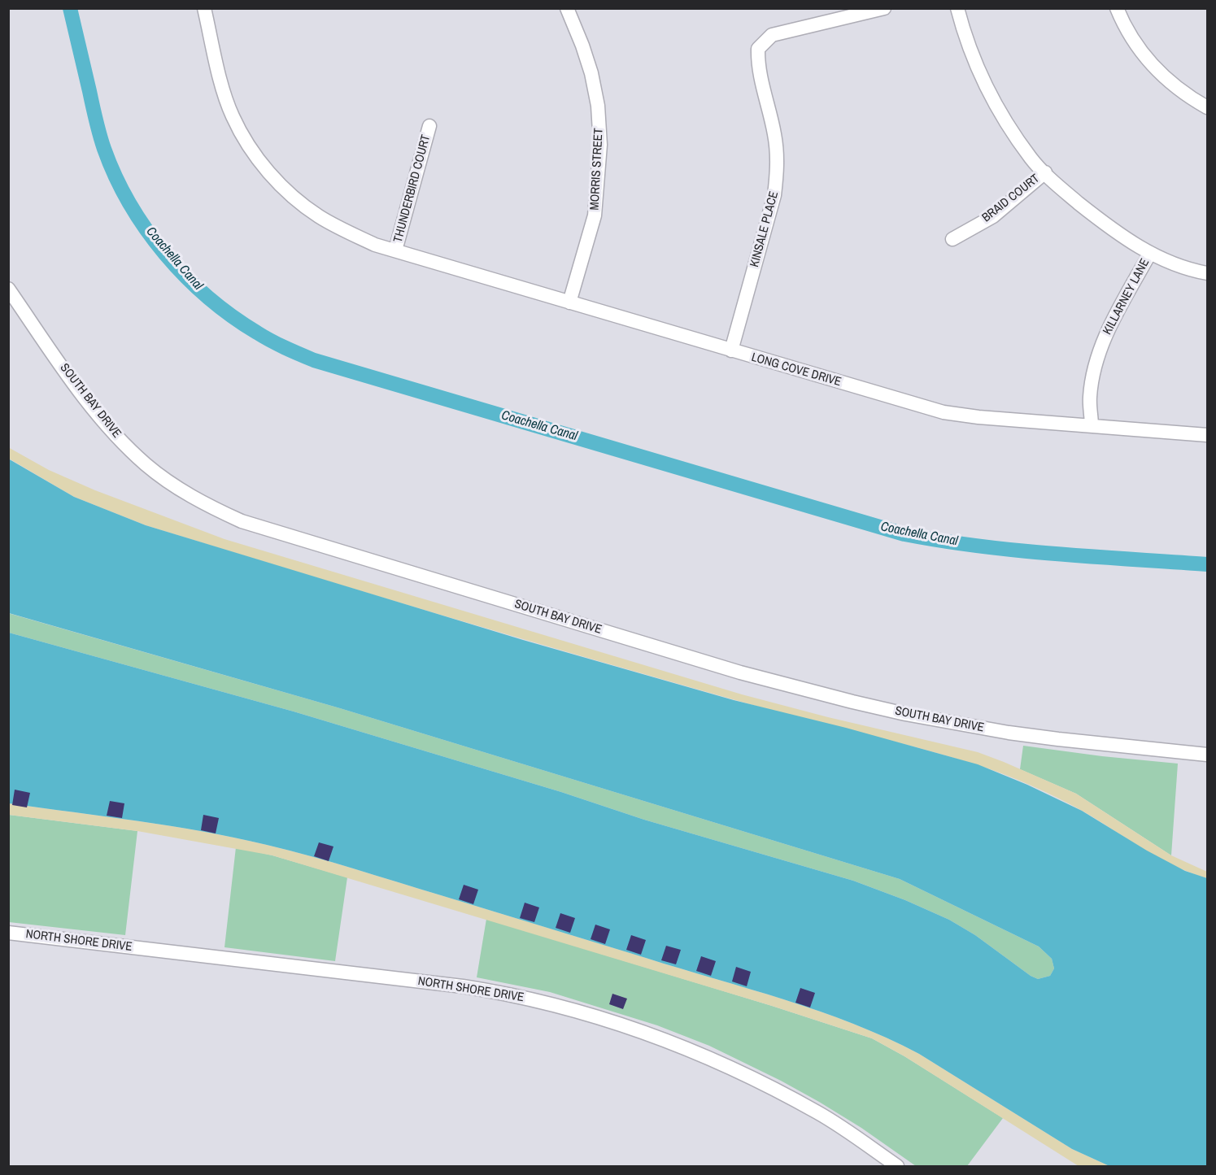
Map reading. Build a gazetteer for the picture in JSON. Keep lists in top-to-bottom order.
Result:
{
  "streets": {
    "street": [
      "MORRIS STREET",
      "THUNDERBIRD COURT",
      "BRAID COURT",
      "KINSALE PLACE",
      "KILLARNEY LANE",
      "LONG COVE DRIVE",
      "SOUTH BAY DRIVE",
      "NORTH SHORE DRIVE"
    ]
  },
  "crossings": [
    ["MORRIS STREET", "LONG COVE DRIVE"],
    ["THUNDERBIRD COURT", "LONG COVE DRIVE"],
    ["KINSALE PLACE", "LONG COVE DRIVE"],
    ["KILLARNEY LANE", "LONG COVE DRIVE"]
  ],
  "water": ["Coachella Canal"]
}
